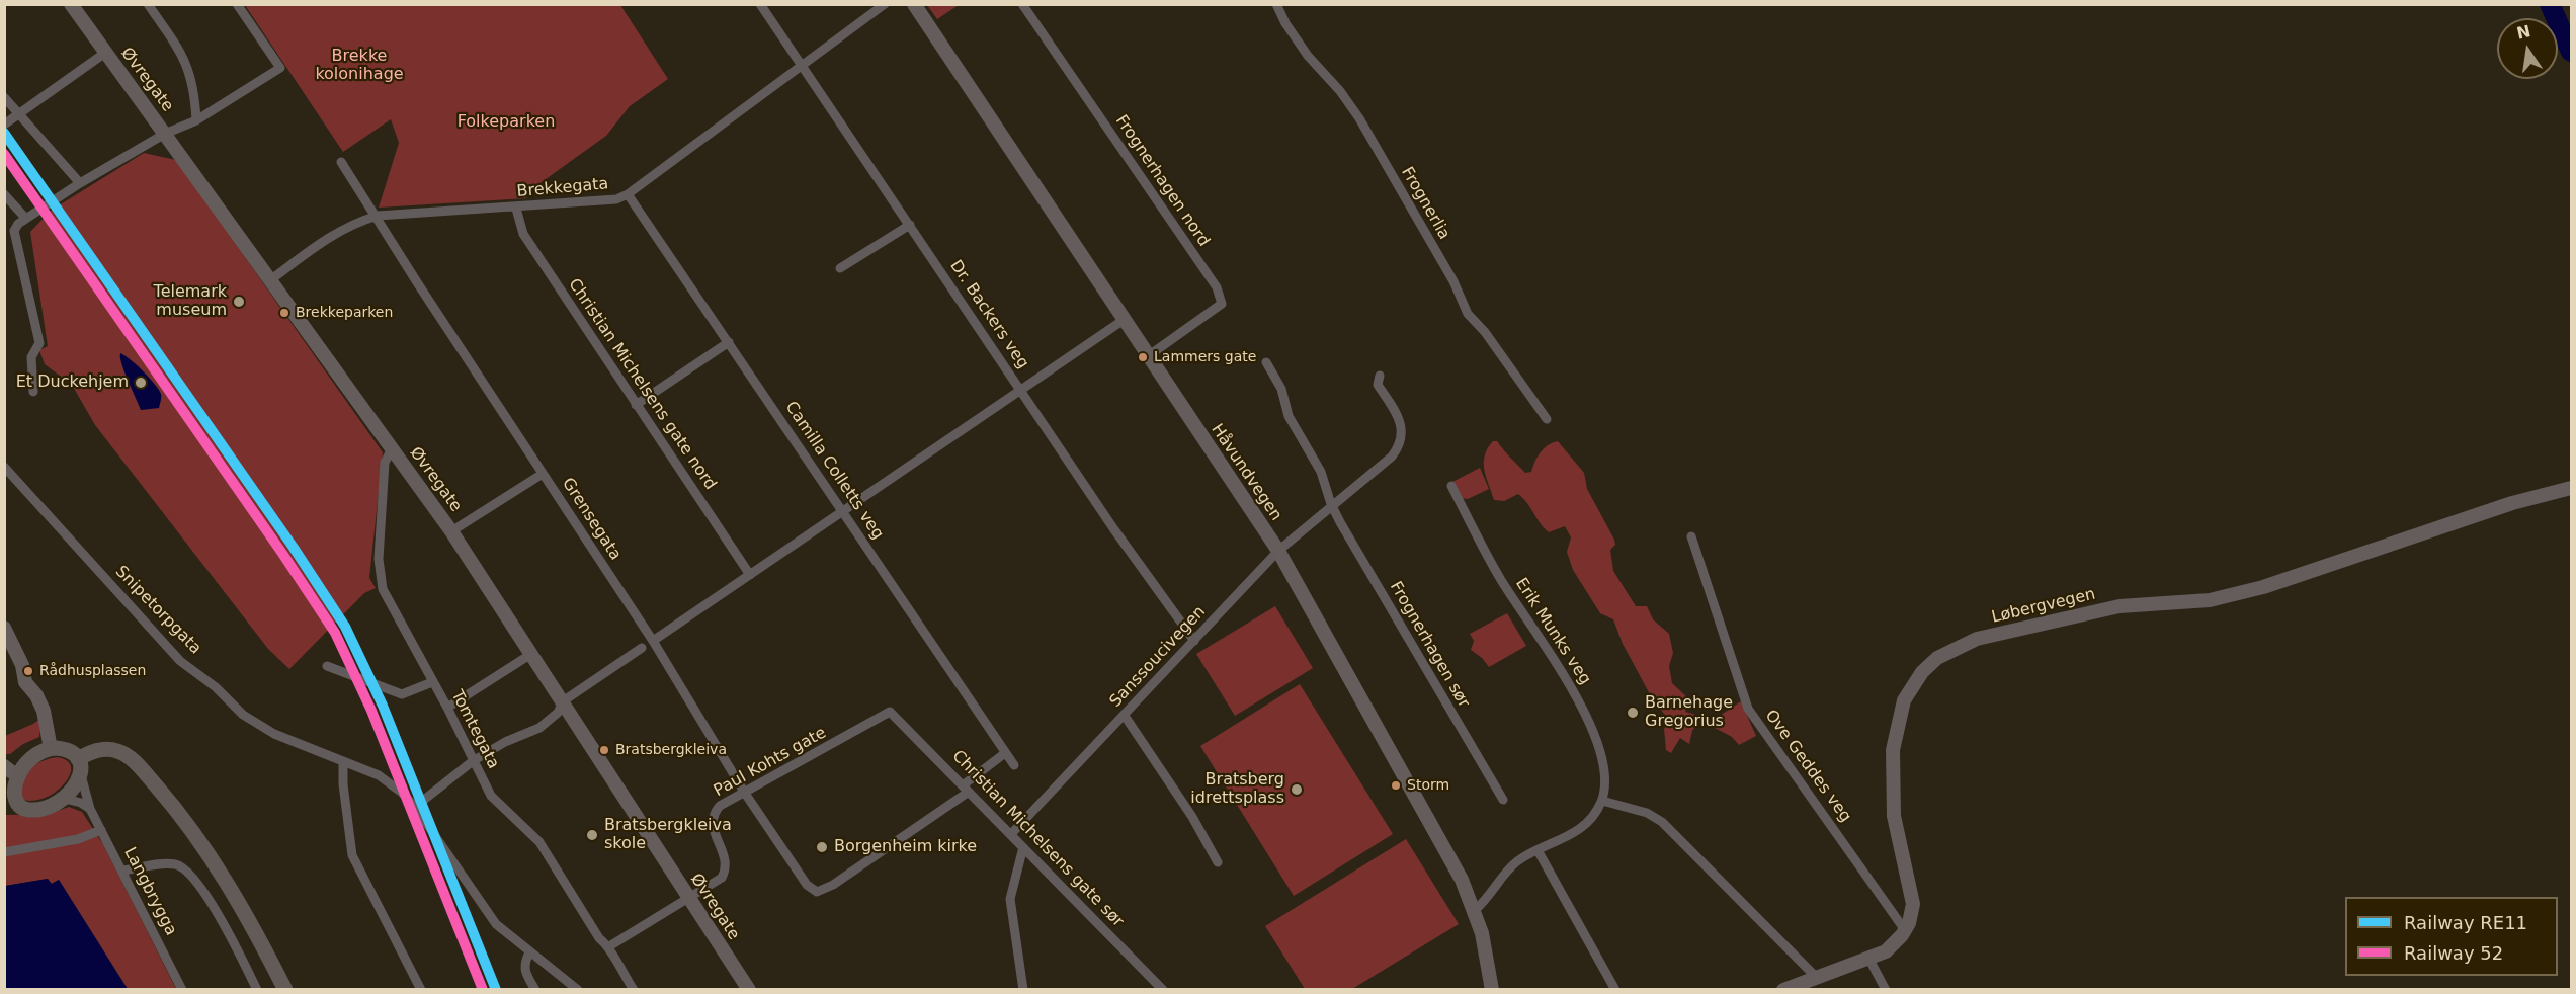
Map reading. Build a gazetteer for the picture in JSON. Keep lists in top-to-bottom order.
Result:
{
  "streets": {
    "street": [
      "Øvregate",
      "Frognerhagen nord",
      "Brekkegata",
      "Frognerlia",
      "Dr. Backers veg",
      "Christian Michelsens gate nord",
      "Camilla Colletts veg",
      "Håvundvegen",
      "Grensegata",
      "Løbergvegen",
      "Snipetorpgata",
      "Erik Munks veg",
      "Frognerhagen sør",
      "Sanssoucivegen",
      "Tomtegata",
      "Paul Kohts gate",
      "Ove Geddes veg",
      "Christian Michelsens gate sør",
      "Langbrygga"
    ]
  },
  "crossings": [
    ["Øvregate", "Brekkegata"],
    ["Øvregate", "Tomtegata"],
    ["Øvregate", "Paul Kohts gate"],
    ["Frognerhagen nord", "Håvundvegen"],
    ["Brekkegata", "Dr. Backers veg"],
    ["Brekkegata", "Christian Michelsens gate nord"],
    ["Brekkegata", "Camilla Colletts veg"],
    ["Brekkegata", "Grensegata"],
    ["Dr. Backers veg", "Sanssoucivegen"],
    ["Håvundvegen", "Sanssoucivegen"],
    ["Grensegata", "Paul Kohts gate"],
    ["Grensegata", "Christian Michelsens gate sør"],
    ["Løbergvegen", "Ove Geddes veg"],
    ["Frognerhagen sør", "Sanssoucivegen"],
    ["Sanssoucivegen", "Christian Michelsens gate sør"],
    ["Tomtegata", "Paul Kohts gate"],
    ["Paul Kohts gate", "Christian Michelsens gate sør"]
  ],
  "parks": ["Brekke kolonihage", "Folkeparken"],
  "places": [
    "Telemark museum",
    "Brekkeparken",
    "Lammers gate",
    "Et Duckehjem",
    "Rådhusplassen",
    "Barnehage Gregorius",
    "Bratsbergkleiva",
    "Storm",
    "Bratsberg idrettsplass",
    "Bratsbergkleiva skole",
    "Borgenheim kirke"
  ],
  "lines": ["rail line RE11", "rail line 52"],
  "legend": ["Railway RE11", "Railway 52"],
  "north": "top"
}
